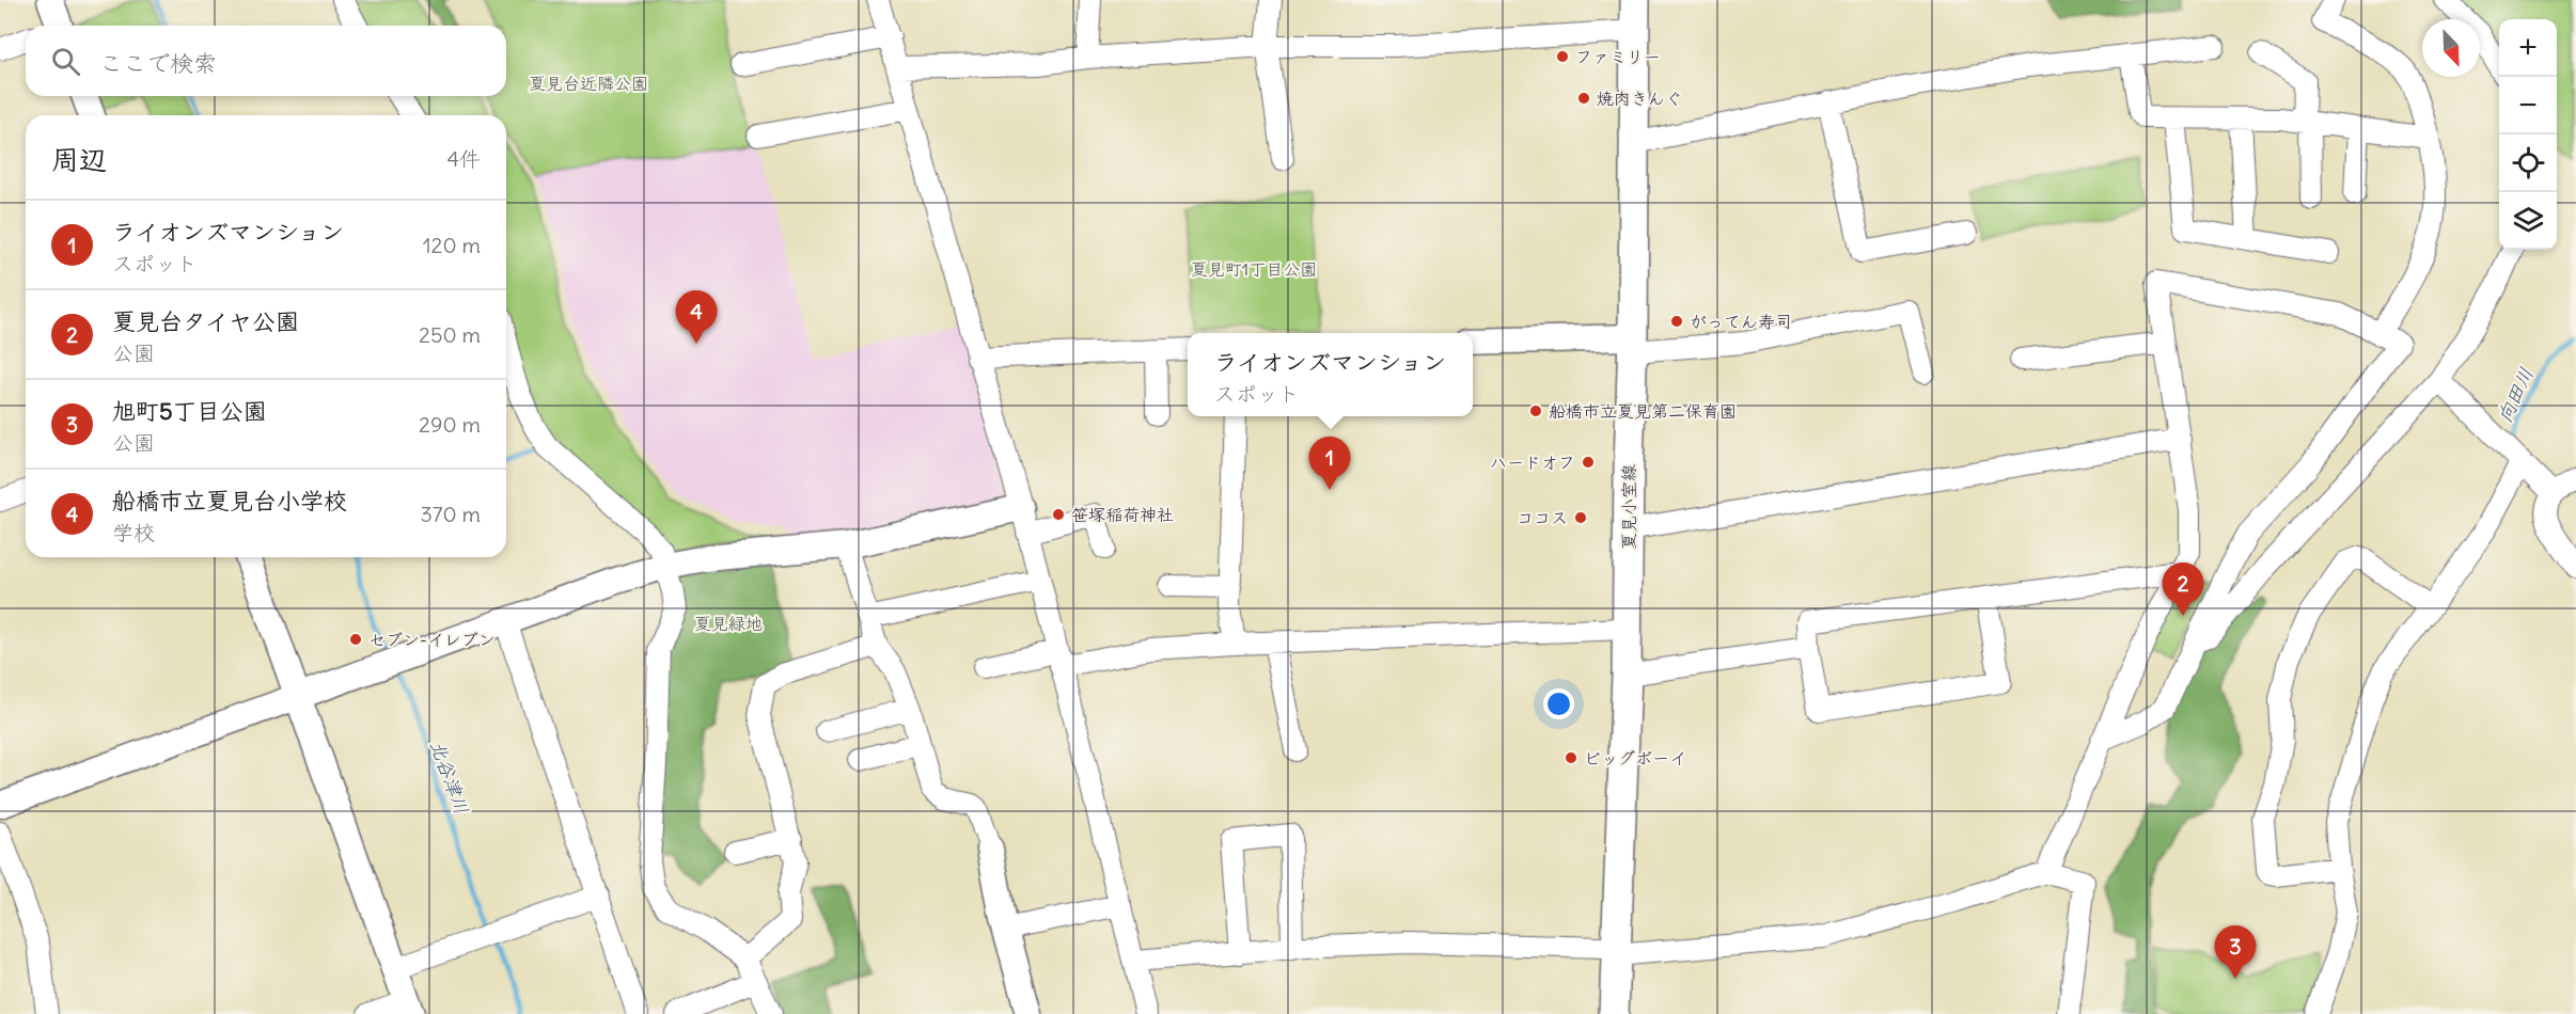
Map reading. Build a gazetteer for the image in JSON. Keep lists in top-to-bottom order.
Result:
{
  "streets": {
    "main road": ["夏見小室線"]
  },
  "water": ["向田川", "北谷津川"],
  "parks": ["夏見台近隣公園", "夏見町1丁目公園", "夏見緑地"],
  "places": [
    "ファミリー",
    "焼肉きんぐ",
    "がってん寿司",
    "船橋市立夏見第二保育園",
    "ハードオフ",
    "笹塚稲荷神社",
    "ココス",
    "セブン-イレブン",
    "ビッグボーイ"
  ],
  "north": "bottom right",
  "page": {
    "map_buttons": ["+", "−"],
    "search": "ここで検索",
    "heading": ["周辺", "4件"],
    "list": [
      {
        "mark": "1",
        "name": "ライオンズマンション",
        "note": "スポット",
        "value": "120 m"
      },
      {
        "mark": "2",
        "name": "夏見台タイヤ公園",
        "note": "公園",
        "value": "250 m"
      },
      {
        "mark": "3",
        "name": "旭町5丁目公園",
        "note": "公園",
        "value": "290 m"
      },
      {
        "mark": "4",
        "name": "船橋市立夏見台小学校",
        "note": "学校",
        "value": "370 m"
      }
    ],
    "pins": [
      "4",
      "1",
      "2",
      "3"
    ],
    "popup": ["ライオンズマンション", "スポット"]
  }
}
